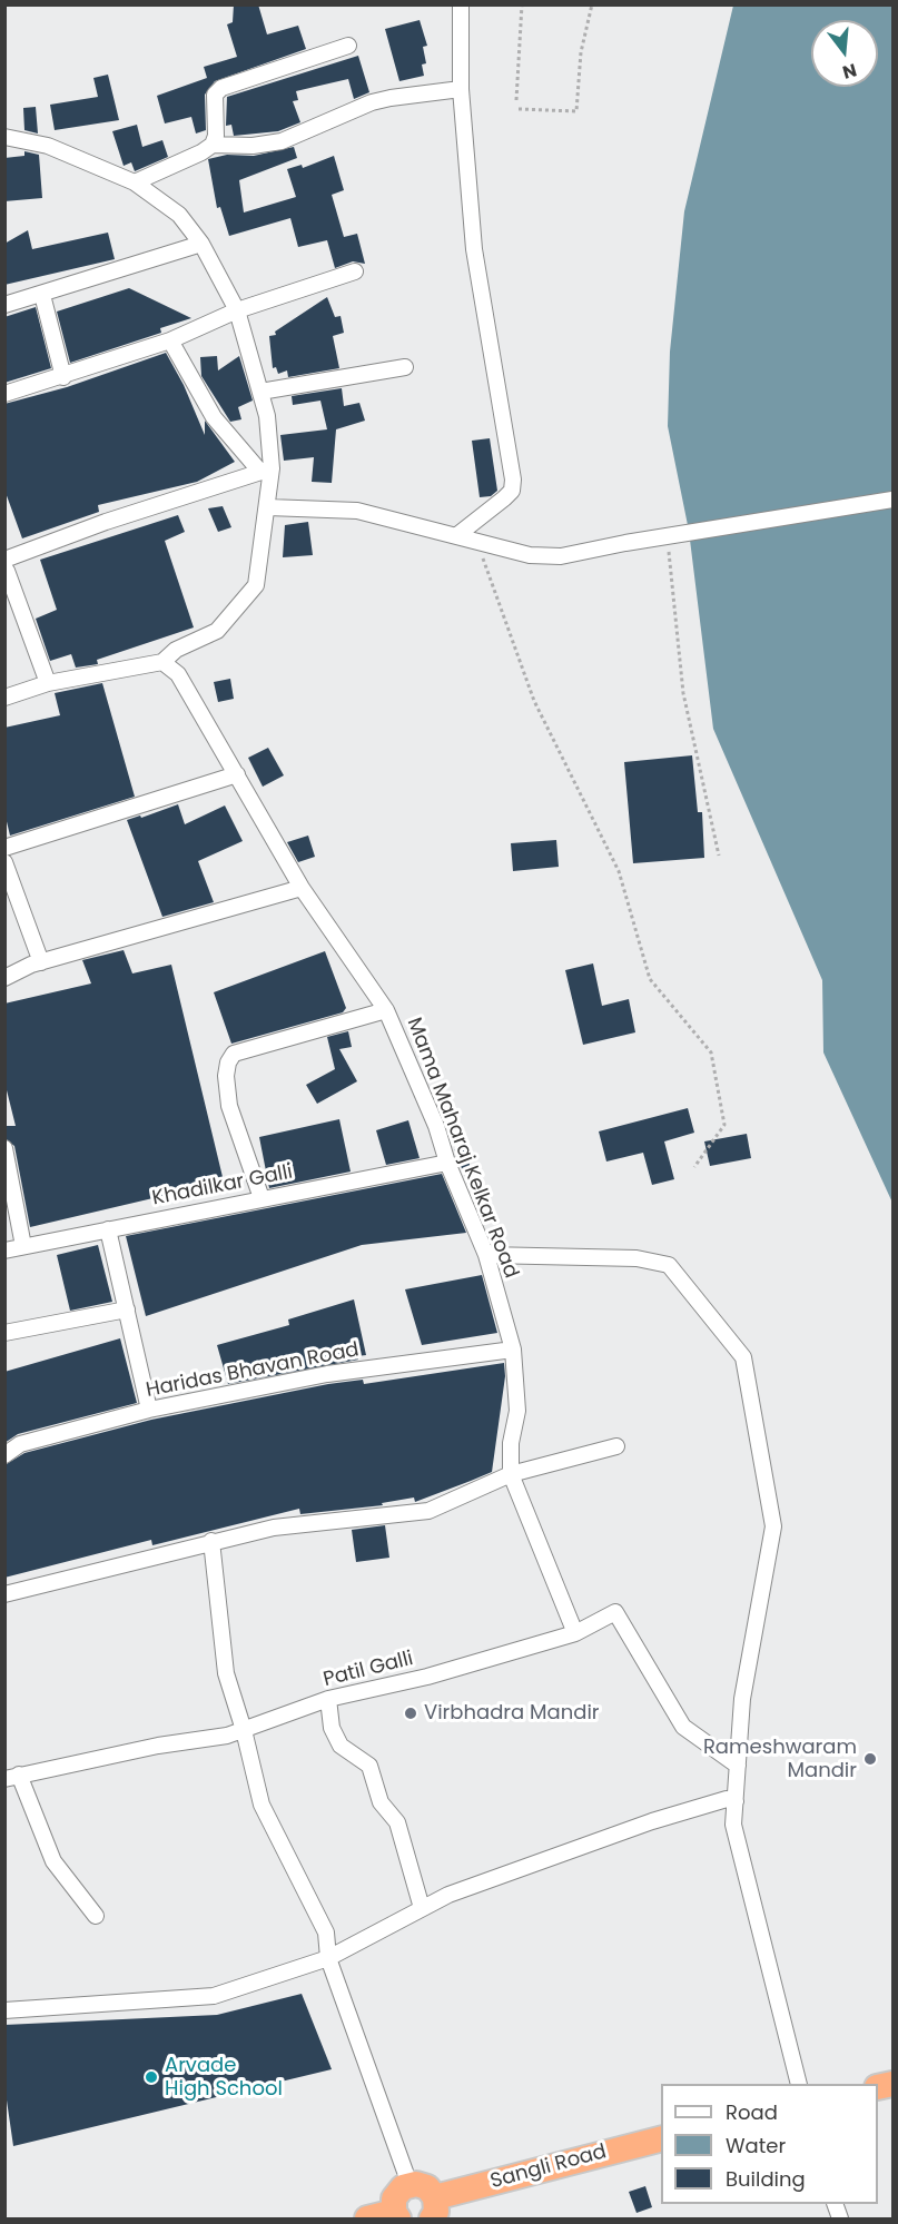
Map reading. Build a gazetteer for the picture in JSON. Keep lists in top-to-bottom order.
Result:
{
  "streets": {
    "highway": ["Sangli Road"],
    "street": [
      "Mama Maharaj Kelkar Road",
      "Khadilkar Galli",
      "Haridas Bhavan Road",
      "Patil Galli"
    ]
  },
  "crossings": [
    ["Mama Maharaj Kelkar Road", "Khadilkar Galli"],
    ["Mama Maharaj Kelkar Road", "Haridas Bhavan Road"]
  ],
  "places": ["Virbhadra Mandir", "Rameshwaram Mandir", "Arvade High School"],
  "legend": ["Road", "Water", "Building"],
  "north": "bottom"
}
